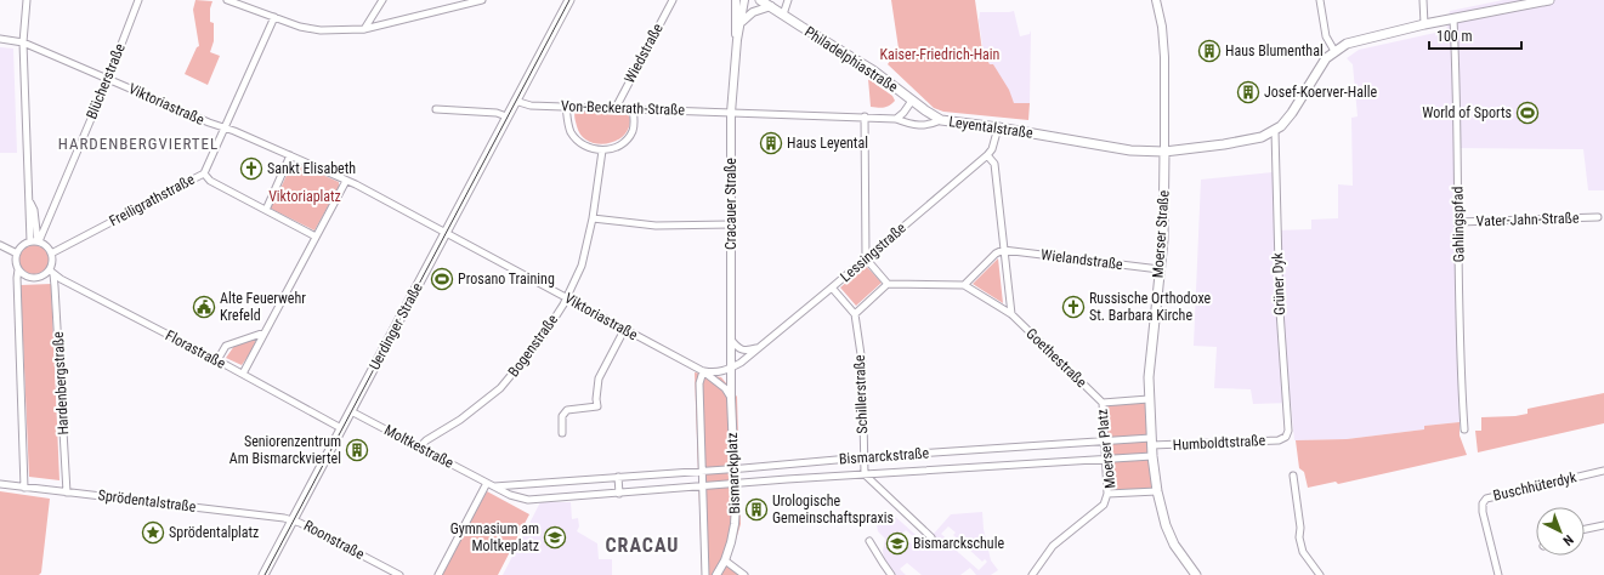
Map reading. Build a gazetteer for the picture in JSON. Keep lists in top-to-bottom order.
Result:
{
  "streets": {
    "main road": [
      "Philadelphiastraße",
      "Leyentalstraße",
      "Moerser Straße",
      "Uerdinger Straße"
    ],
    "street": [
      "Wiedstraße",
      "Blücherstraße",
      "Viktoriastraße",
      "Von-Beckerath-Straße",
      "Freiligrathstraße",
      "Cracauer Straße",
      "Vater-Jahn-Straße",
      "Gahlingspfad",
      "Lessingstraße",
      "Wielandstraße",
      "Grüner Dyk",
      "Bogenstraße",
      "Florastraße",
      "Goethestraße",
      "Hardenbergstraße",
      "Schillerstraße",
      "Humboldtstraße",
      "Moltkestraße",
      "Moerser Platz",
      "Bismarckstraße",
      "Bismarckplatz",
      "Buschhüterdyk",
      "Sprödentalstraße",
      "Roonstraße"
    ]
  },
  "crossings": [
    ["Wiedstraße", "Von-Beckerath-Straße"],
    ["Philadelphiastraße", "Leyentalstraße"],
    ["Blücherstraße", "Viktoriastraße"],
    ["Blücherstraße", "Freiligrathstraße"],
    ["Blücherstraße", "Florastraße"],
    ["Blücherstraße", "Hardenbergstraße"],
    ["Viktoriastraße", "Freiligrathstraße"],
    ["Viktoriastraße", "Cracauer Straße"],
    ["Viktoriastraße", "Lessingstraße"],
    ["Viktoriastraße", "Uerdinger Straße"],
    ["Viktoriastraße", "Bogenstraße"],
    ["Viktoriastraße", "Bismarckplatz"],
    ["Von-Beckerath-Straße", "Leyentalstraße"],
    ["Von-Beckerath-Straße", "Cracauer Straße"],
    ["Von-Beckerath-Straße", "Uerdinger Straße"],
    ["Leyentalstraße", "Cracauer Straße"],
    ["Leyentalstraße", "Moerser Straße"],
    ["Leyentalstraße", "Grüner Dyk"],
    ["Freiligrathstraße", "Florastraße"],
    ["Freiligrathstraße", "Hardenbergstraße"],
    ["Cracauer Straße", "Lessingstraße"],
    ["Cracauer Straße", "Bismarckplatz"],
    ["Vater-Jahn-Straße", "Gahlingspfad"],
    ["Moerser Straße", "Wielandstraße"],
    ["Moerser Straße", "Humboldtstraße"],
    ["Moerser Straße", "Moerser Platz"],
    ["Moerser Straße", "Bismarckstraße"],
    ["Lessingstraße", "Bismarckplatz"],
    ["Grüner Dyk", "Humboldtstraße"],
    ["Uerdinger Straße", "Florastraße"],
    ["Uerdinger Straße", "Moltkestraße"],
    ["Uerdinger Straße", "Sprödentalstraße"],
    ["Uerdinger Straße", "Roonstraße"],
    ["Bogenstraße", "Moltkestraße"],
    ["Florastraße", "Hardenbergstraße"],
    ["Goethestraße", "Moerser Platz"],
    ["Hardenbergstraße", "Sprödentalstraße"],
    ["Schillerstraße", "Bismarckstraße"],
    ["Humboldtstraße", "Bismarckstraße"],
    ["Moltkestraße", "Bismarckstraße"],
    ["Moerser Platz", "Bismarckstraße"],
    ["Bismarckstraße", "Bismarckplatz"],
    ["Sprödentalstraße", "Roonstraße"]
  ],
  "districts": ["HARDENBERGVIERTEL", "CRACAU"],
  "parks": ["Kaiser-Friedrich-Hain", "Viktoriaplatz"],
  "places": {
    "building": [
      "Haus Blumenthal",
      "Josef-Koerver-Halle",
      "Haus Leyental",
      "Seniorenzentrum Am Bismarckviertel",
      "Urologische Gemeinschaftspraxis"
    ],
    "sports": ["World of Sports", "Prosano Training"],
    "church": ["Sankt Elisabeth", "Russische Orthodoxe St. Barbara Kirche"],
    "public building": ["Alte Feuerwehr Krefeld"],
    "place": ["Sprödentalplatz"],
    "school or university": ["Gymnasium am Moltkeplatz", "Bismarckschule"]
  },
  "scale_bar": "100 m",
  "north": "bottom right"
}
